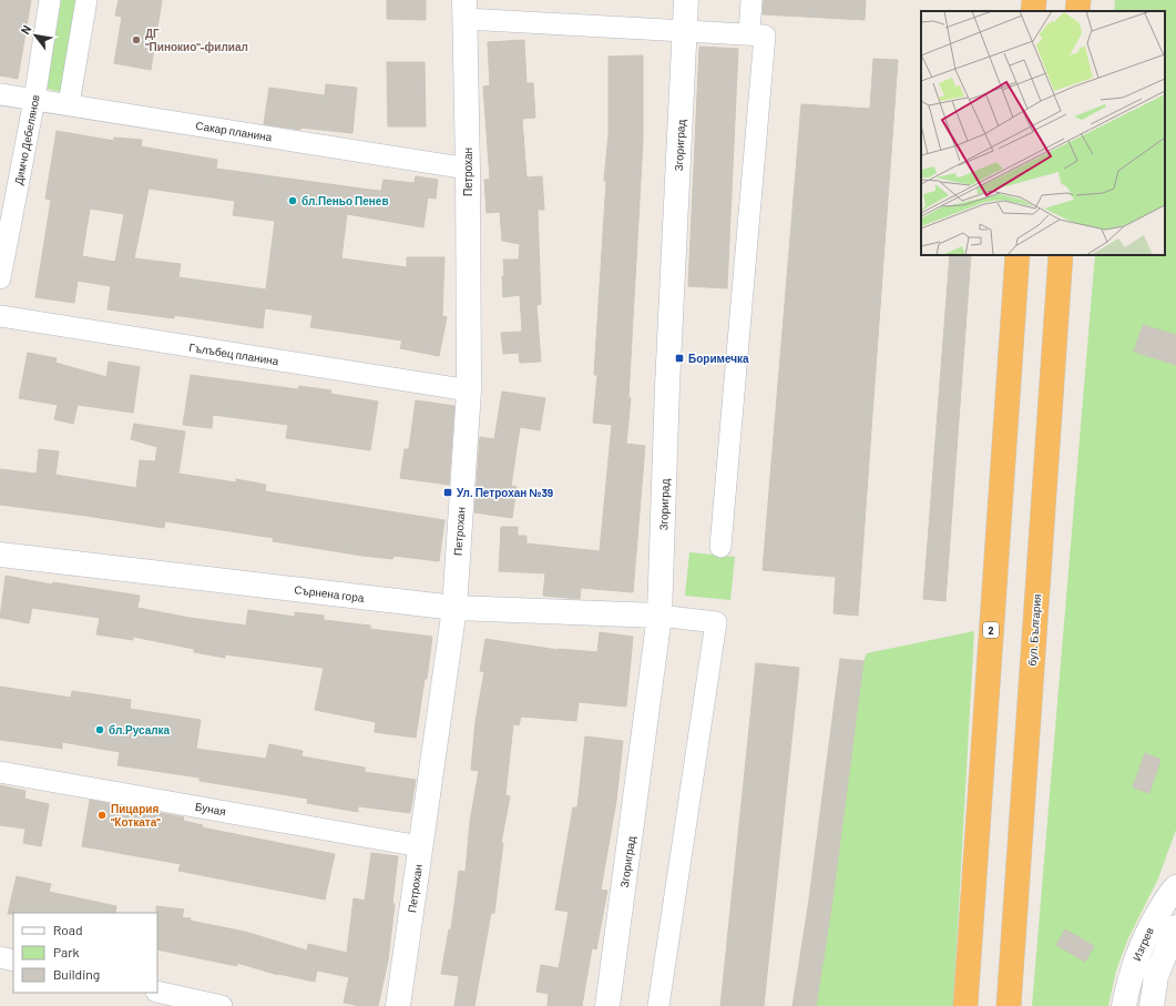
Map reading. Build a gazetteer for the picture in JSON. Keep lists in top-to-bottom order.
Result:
{
  "streets": {
    "highway": ["2", "бул. България"],
    "street": [
      "Сакар планина",
      "Димчо Дебелянов",
      "Згориград",
      "Петрохан",
      "Гълъбец планина",
      "Сърнена гора",
      "Буная",
      "Изгрев"
    ]
  },
  "crossings": [
    ["Сакар планина", "Димчо Дебелянов"],
    ["Сакар планина", "Петрохан"],
    ["Згориград", "Сърнена гора"],
    ["Петрохан", "Гълъбец планина"],
    ["Петрохан", "Сърнена гора"],
    ["Петрохан", "Буная"]
  ],
  "places": {
    "other": [
      "ДГ \"Пинокио\"-филиал",
      "бл.Пеньо Пенев",
      "бл.Русалка",
      "Пицария ''Котката''"
    ],
    "transit": ["Боримечка", "Ул. Петрохан №39"]
  },
  "legend": ["Road", "Park", "Building"],
  "north": "top left"
}
